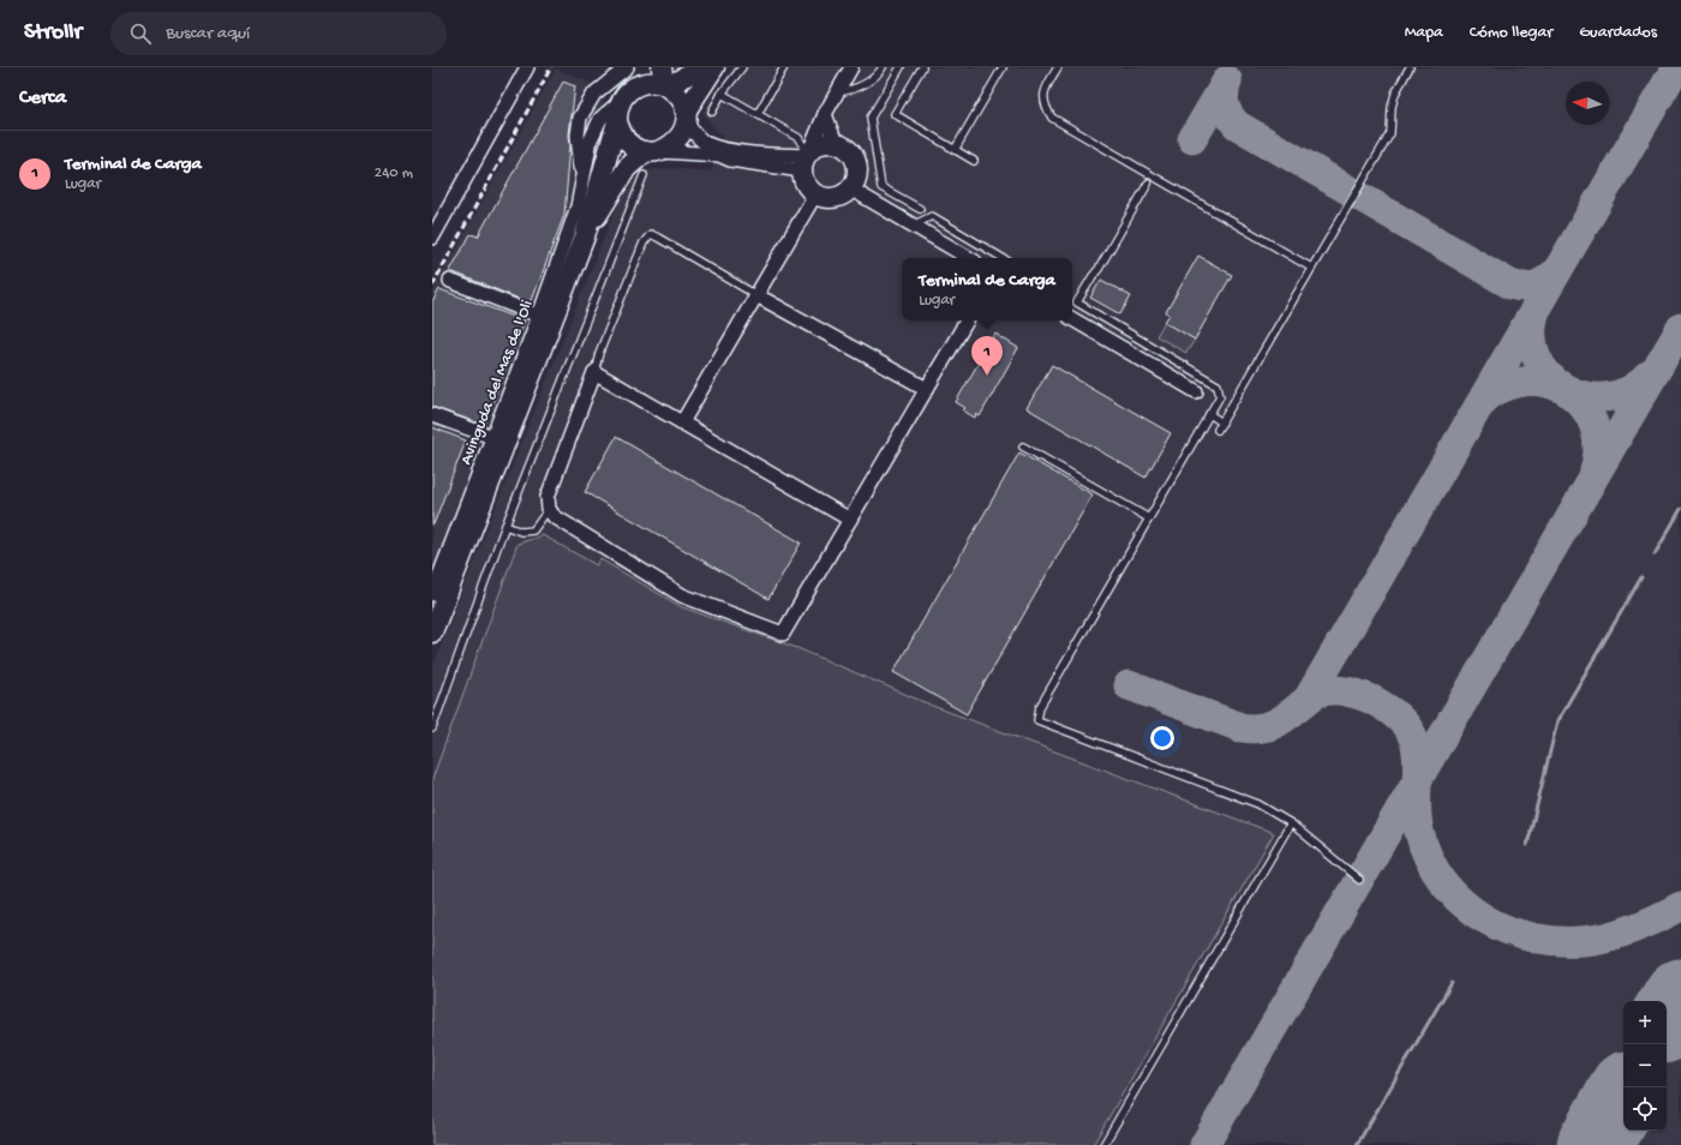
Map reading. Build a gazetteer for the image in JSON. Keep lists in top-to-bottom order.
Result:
{
  "streets": {
    "street": ["Avinguda del Mas de l'Oli"]
  },
  "north": "left",
  "page": {
    "header": "Strollr",
    "search": "Buscar aquí",
    "nav": ["Mapa", "Cómo llegar", "Guardados"],
    "heading": "Cerca",
    "list": [
      {
        "mark": "1",
        "name": "Terminal de Carga",
        "note": "Lugar",
        "value": "240 m"
      }
    ],
    "popup": ["Terminal de Carga", "Lugar"],
    "pins": "1",
    "map_buttons": ["+", "−"]
  }
}
